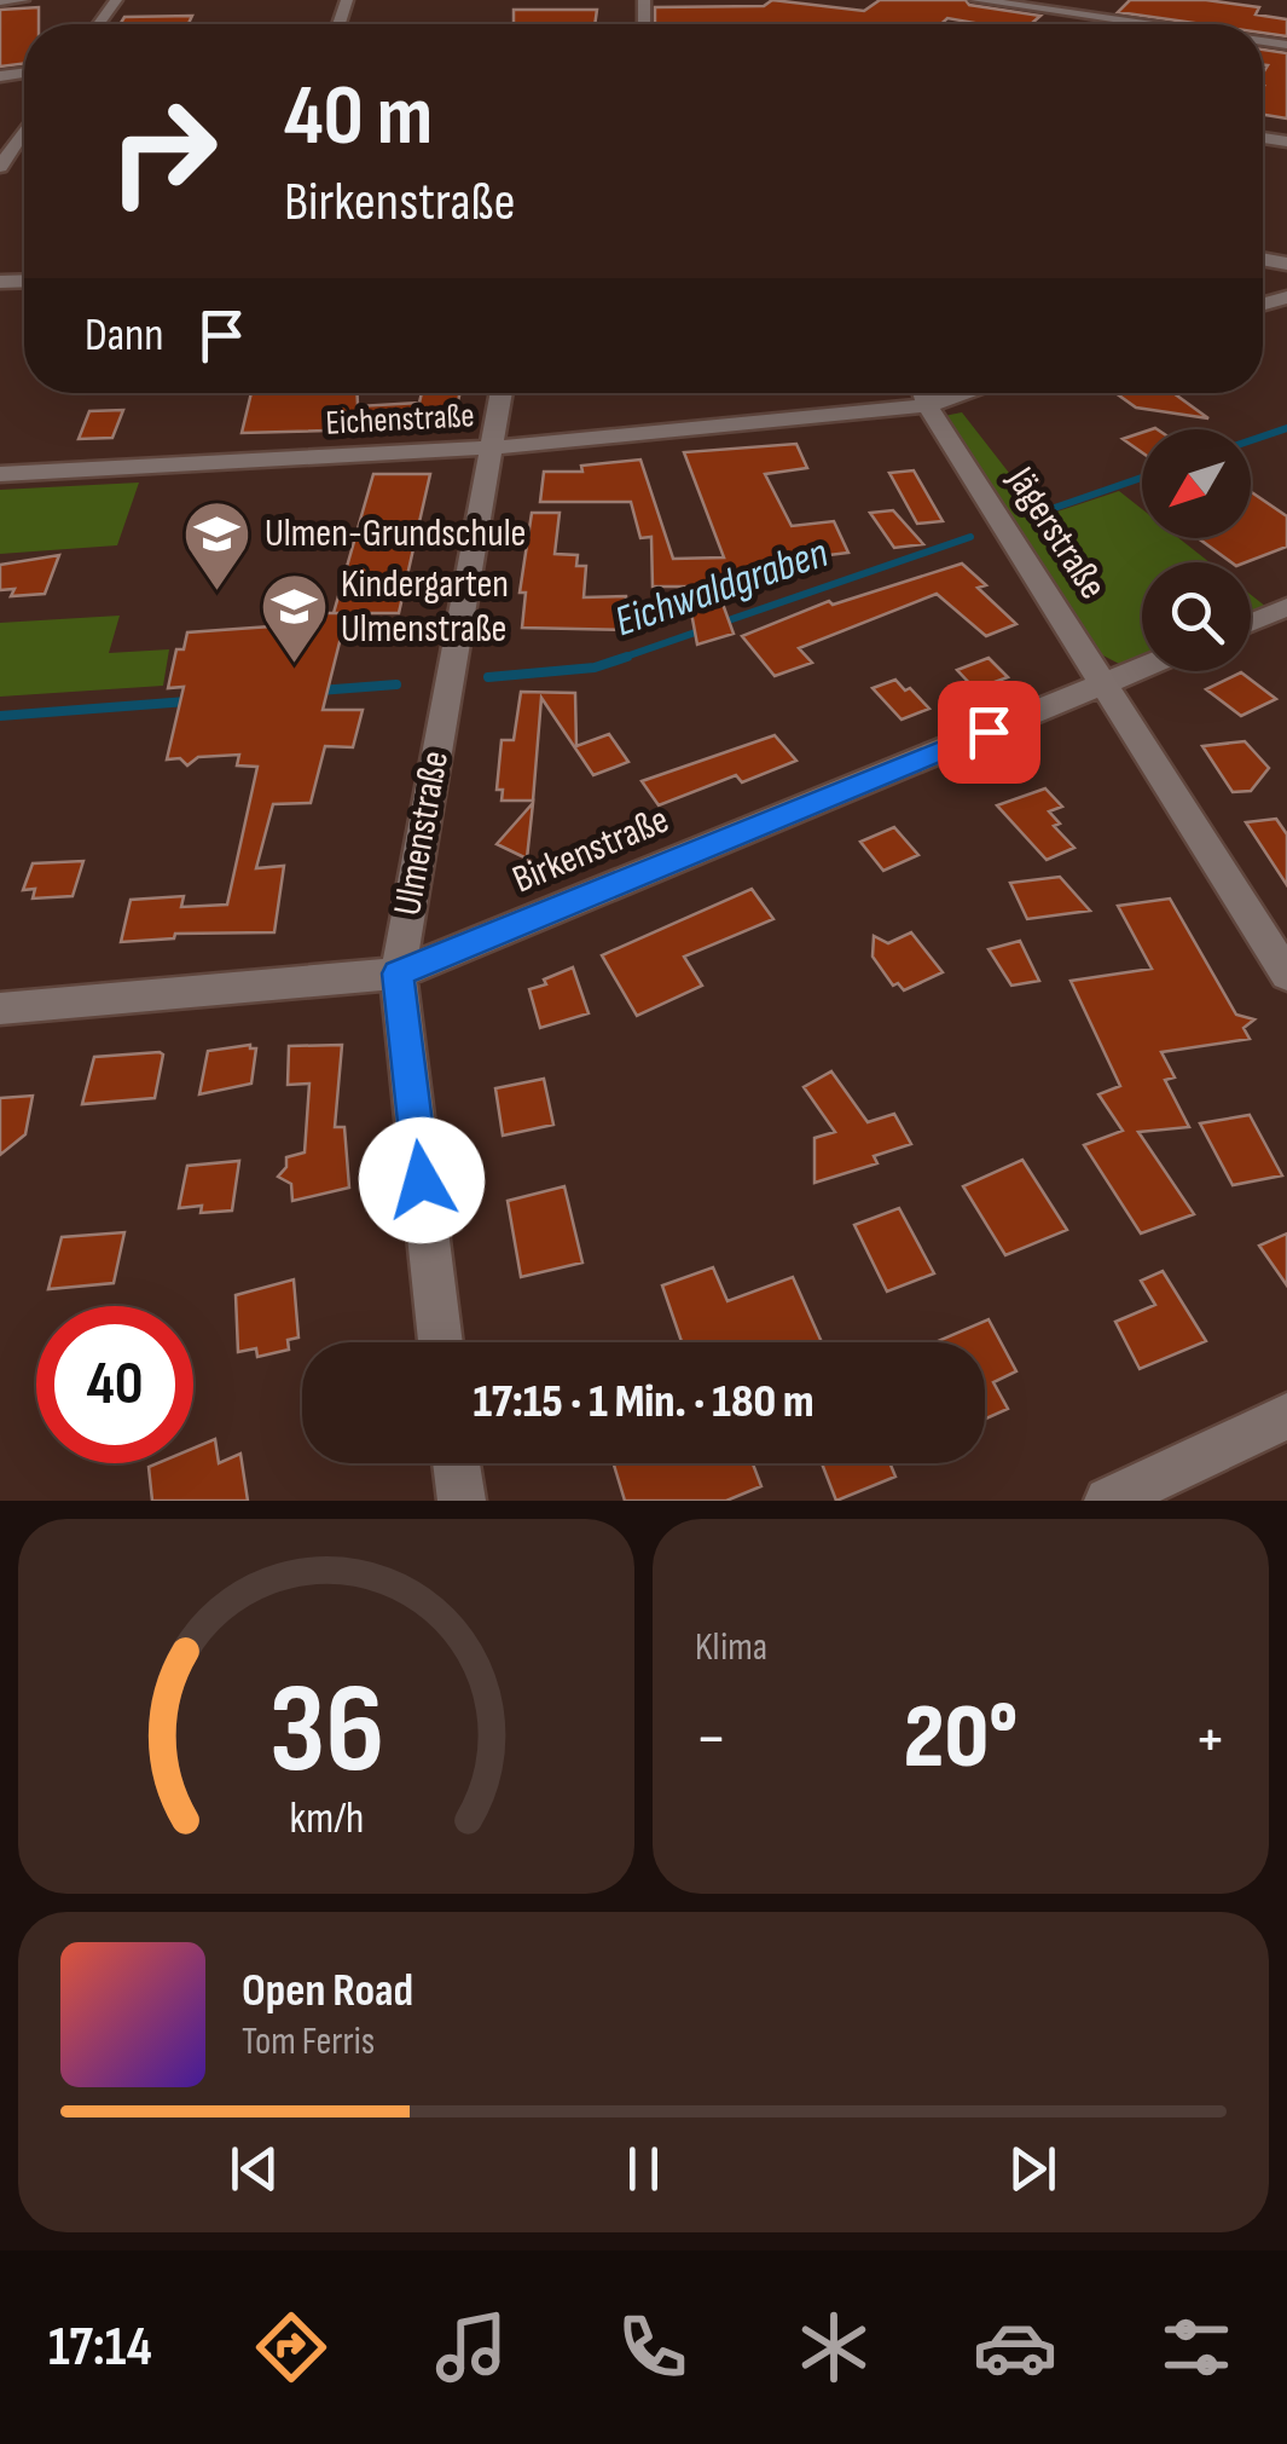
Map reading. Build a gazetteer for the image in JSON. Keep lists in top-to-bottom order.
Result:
{
  "streets": {
    "street": [
      "Eichenstraße",
      "Jägerstraße",
      "Ulmenstraße",
      "Birkenstraße"
    ]
  },
  "crossings": [
    ["Eichenstraße", "Ulmenstraße"],
    ["Jägerstraße", "Birkenstraße"],
    ["Ulmenstraße", "Birkenstraße"]
  ],
  "water": ["Eichwaldgraben"],
  "places": {
    "school or university": ["Ulmen-Grundschule", "Kindergarten Ulmenstraße"]
  },
  "north": "bottom left",
  "page": {
    "turn": ["40 m", "Birkenstraße"],
    "then": "Dann",
    "limit": "40",
    "trip": "17:15 · 1 Min. · 180 m",
    "tile": "Klima",
    "heat": ["−", "20°", "+"],
    "song": ["Open Road", "Tom Ferris"],
    "tabs": "17:14",
    "gauge": ["36", "km/h"]
  }
}
